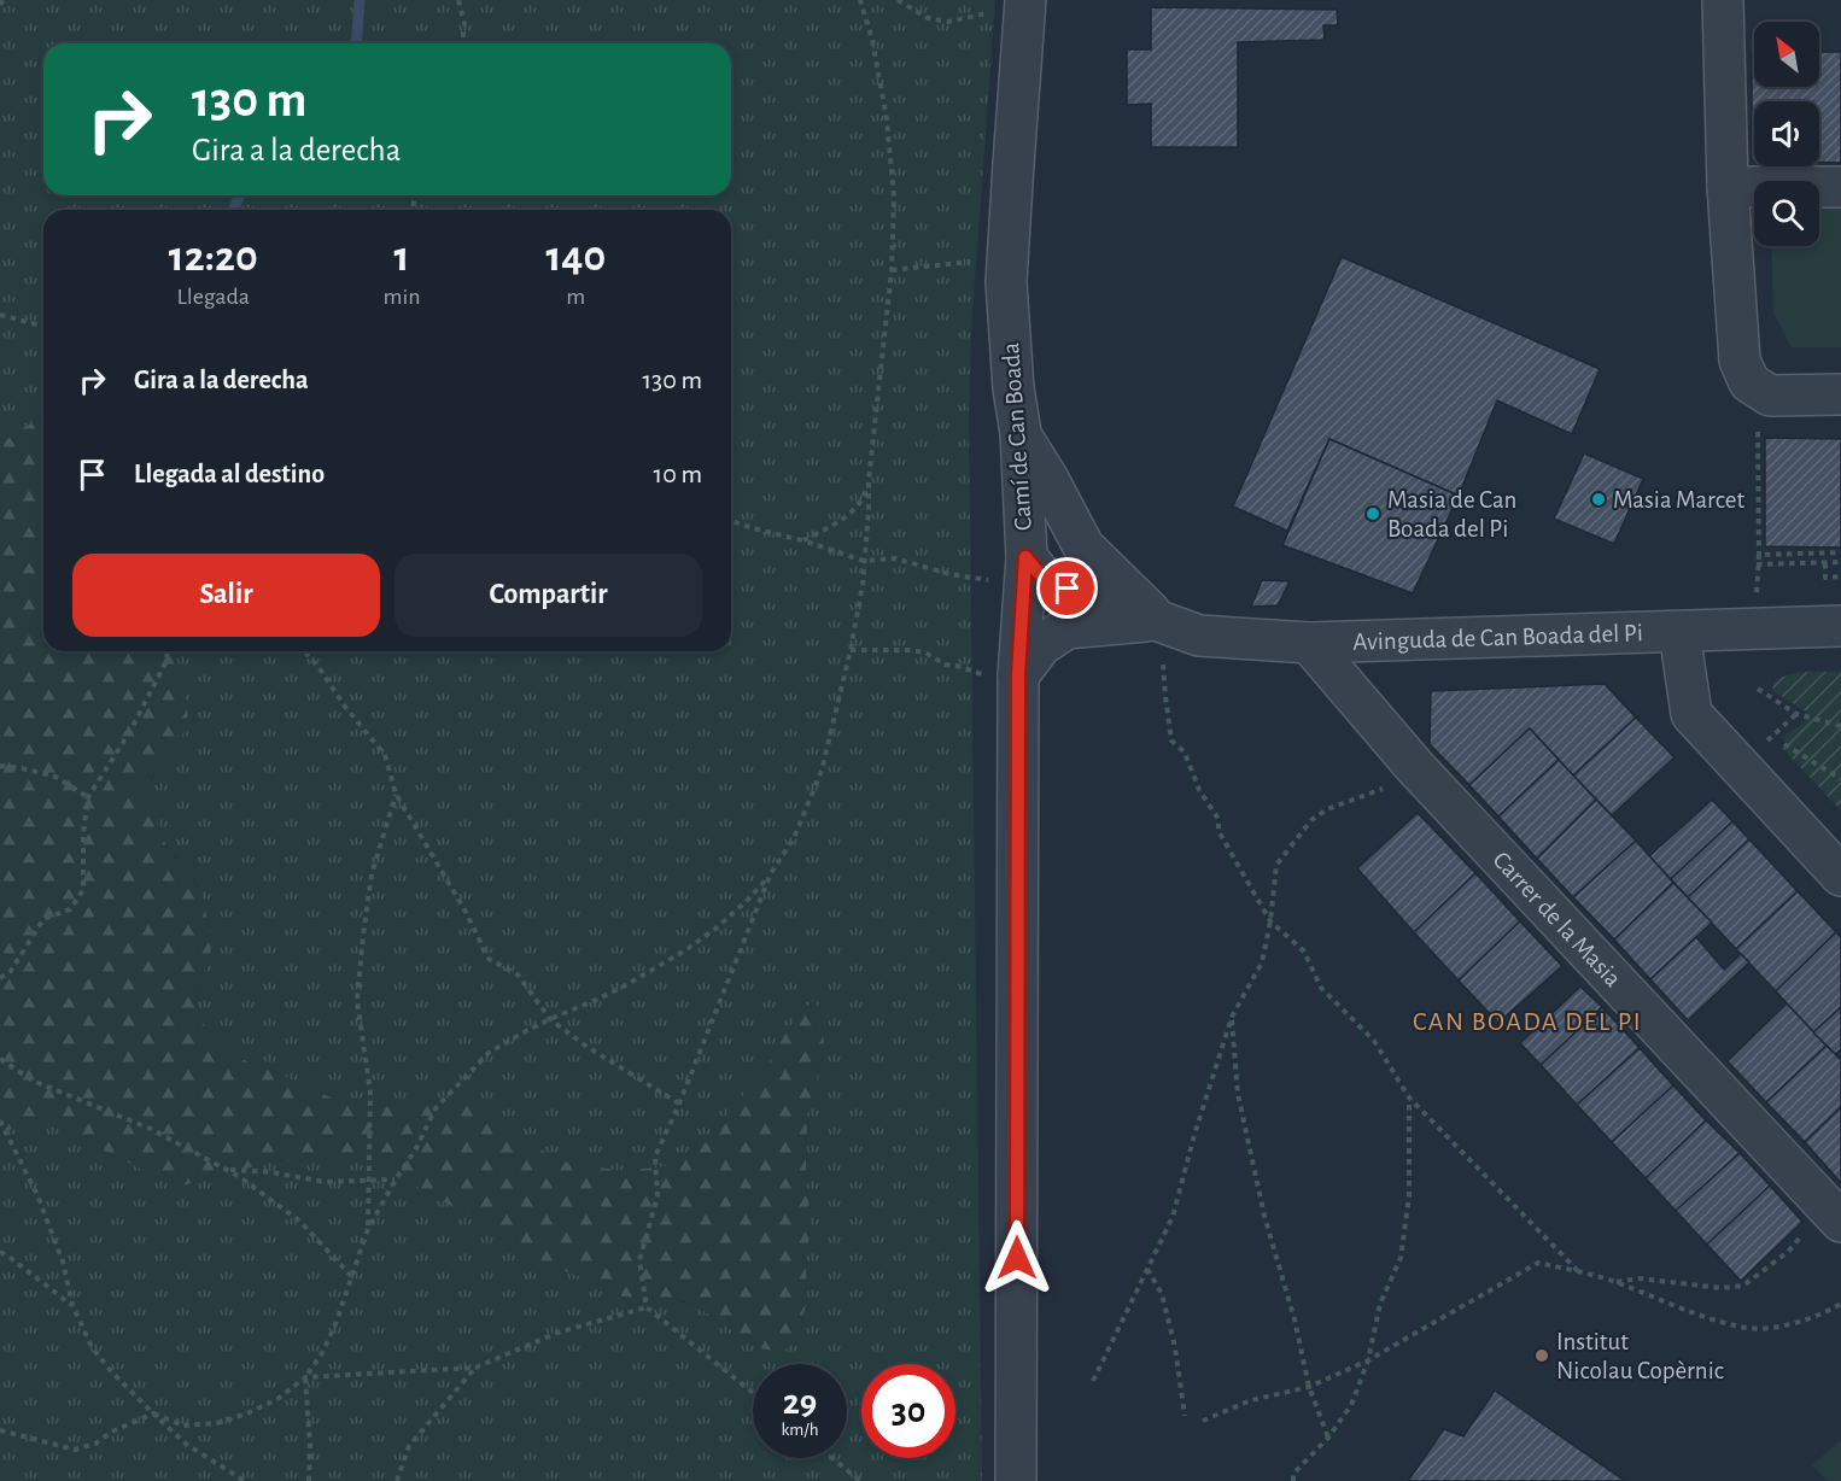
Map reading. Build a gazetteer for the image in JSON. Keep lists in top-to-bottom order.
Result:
{
  "streets": {
    "street": ["Camí de Can Boada", "Avinguda de Can Boada del Pi", "Carrer de la Masia"]
  },
  "crossings": [
    ["Camí de Can Boada", "Avinguda de Can Boada del Pi"],
    ["Avinguda de Can Boada del Pi", "Carrer de la Masia"]
  ],
  "districts": ["CAN BOADA DEL PI"],
  "places": ["Masia Marcet", "Masia de Can Boada del Pi", "Institut Nicolau Copèrnic"],
  "north": "top left",
  "page": {
    "turn": ["130 m", "Gira a la derecha"],
    "eta": [
      "12:20",
      "Llegada",
      "1",
      "min",
      "140",
      "m"
    ],
    "list": [
      {
        "name": "Gira a la derecha",
        "value": "130 m"
      },
      {
        "name": "Llegada al destino",
        "value": "10 m"
      }
    ],
    "buttons": ["Salir", "Compartir"],
    "speed": "29 km/h",
    "limit": "30"
  }
}
